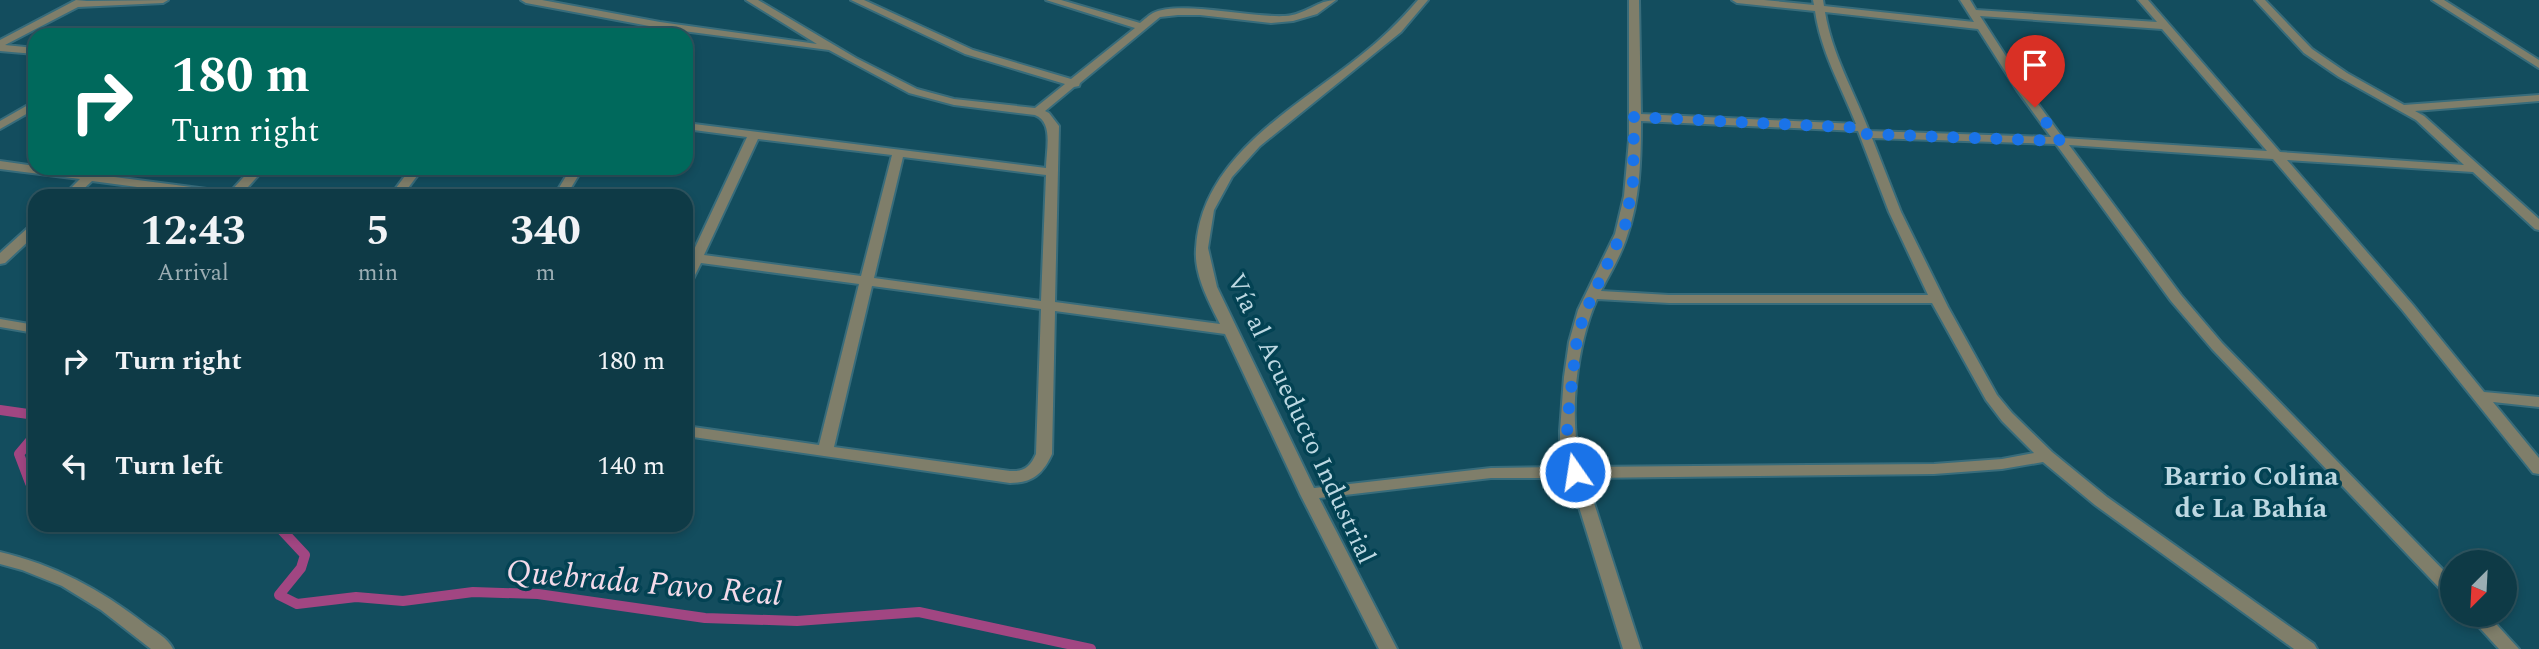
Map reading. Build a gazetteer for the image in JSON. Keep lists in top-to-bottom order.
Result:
{
  "streets": {
    "street": ["Vía al Acueducto Industrial"]
  },
  "districts": ["Barrio Colina de La Bahía"],
  "water": ["Quebrada Pavo Real"],
  "north": "bottom left",
  "page": {
    "turn": ["180 m", "Turn right"],
    "eta": [
      "12:43",
      "Arrival",
      "5",
      "min",
      "340",
      "m"
    ],
    "list": [
      {
        "name": "Turn right",
        "value": "180 m"
      },
      {
        "name": "Turn left",
        "value": "140 m"
      }
    ]
  }
}
